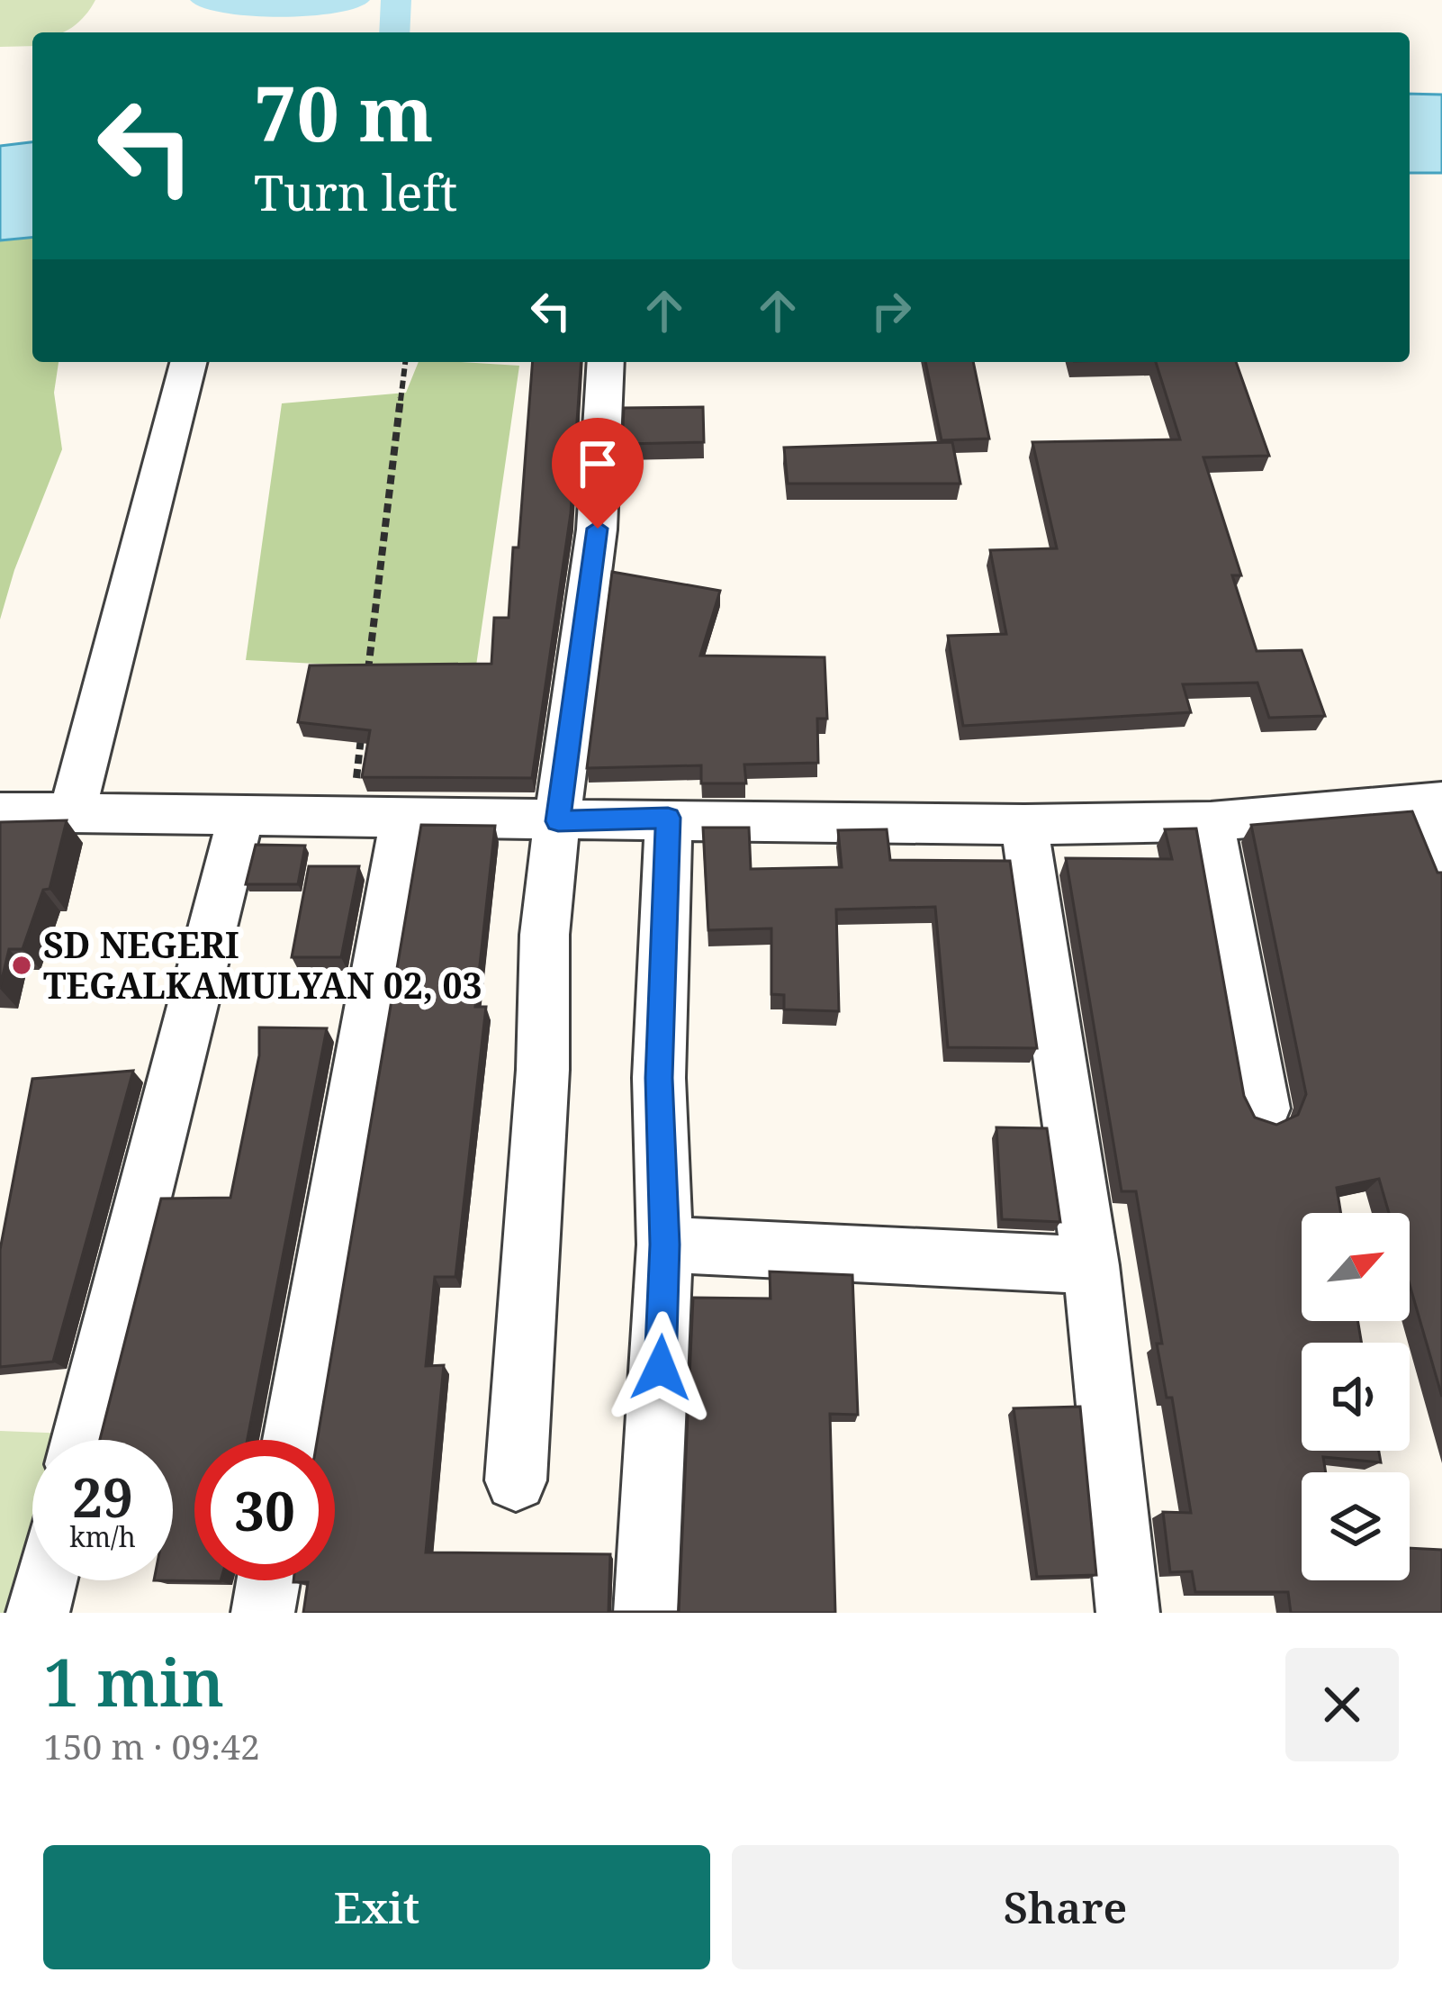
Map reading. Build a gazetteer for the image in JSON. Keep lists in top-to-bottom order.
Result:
{
  "places": ["SD NEGERI TEGALKAMULYAN 02, 03"],
  "north": "top right",
  "page": {
    "turn": ["70 m", "Turn left"],
    "speed": "29 km/h",
    "limit": "30",
    "heading": ["1 min", "150 m · 09:42"],
    "buttons": ["Exit", "Share"]
  }
}
